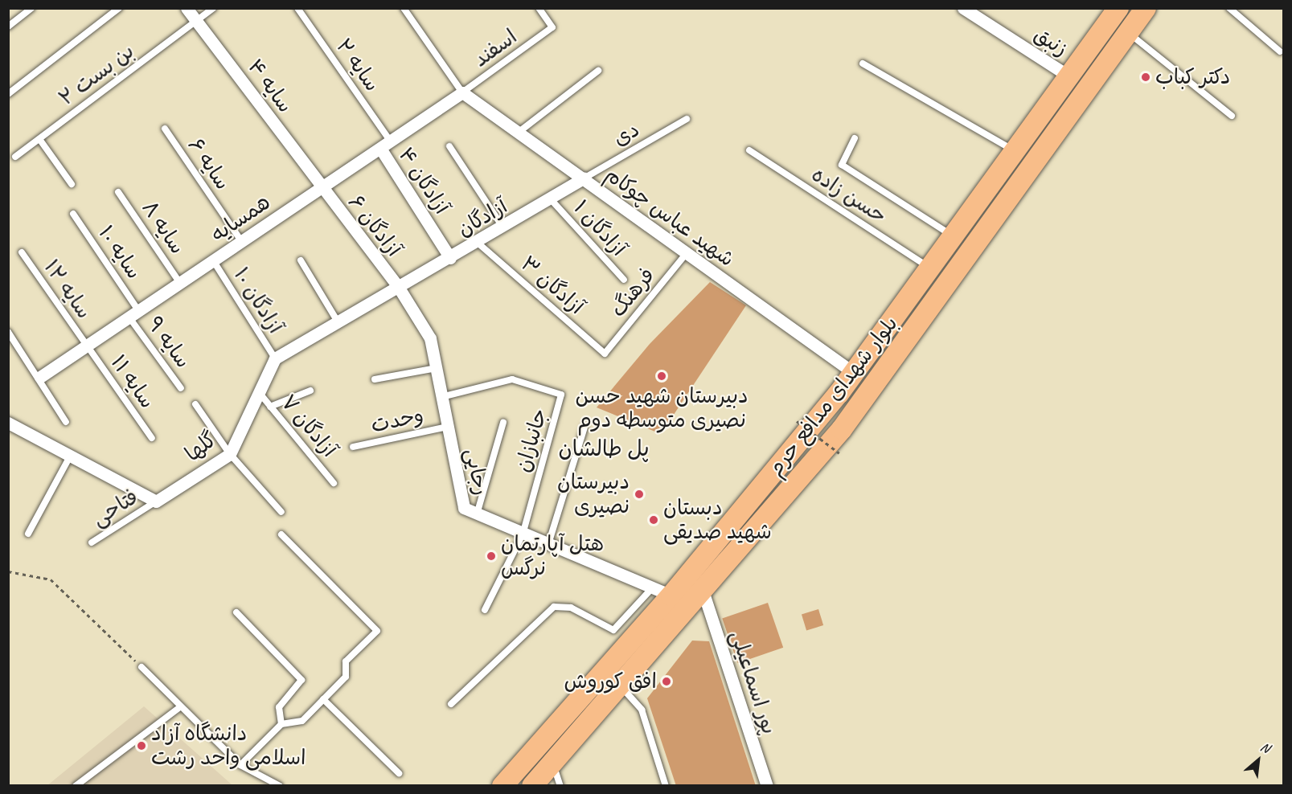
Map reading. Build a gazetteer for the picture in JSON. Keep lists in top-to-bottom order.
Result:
{
  "streets": {
    "main road": ["بلوار شهدای مدافع حرم"],
    "street": [
      "زنبق",
      "سایه ۴",
      "آزادگان ۴",
      "شهید عباس چوکام",
      "آزادگان",
      "همسایه",
      "آزادگان ۶",
      "گلها",
      "رجایی",
      "پور اسماعیلی"
    ],
    "lane": [
      "اسفند",
      "سایه ۲",
      "بن بست ۲",
      "دی",
      "سایه ۶",
      "حسن زاده",
      "سایه ۸",
      "آزادگان ۱",
      "سایه ۱۰",
      "آزادگان ۳",
      "سایه ۱۲",
      "فرهنگ",
      "آزادگان ۱۰",
      "سایه ۹",
      "سایه ۱۱",
      "وحدت",
      "آزادگان ۷",
      "جانبازان",
      "فتاحی"
    ]
  },
  "crossings": [
    ["زنبق", "بلوار شهدای مدافع حرم"],
    ["اسفند", "شهید عباس چوکام"],
    ["اسفند", "همسایه"],
    ["سایه ۲", "آزادگان ۴"],
    ["سایه ۲", "همسایه"],
    ["بن بست ۲", "سایه ۴"],
    ["سایه ۴", "همسایه"],
    ["سایه ۴", "آزادگان ۶"],
    ["دی", "شهید عباس چوکام"],
    ["دی", "آزادگان"],
    ["سایه ۶", "همسایه"],
    ["آزادگان ۴", "آزادگان"],
    ["آزادگان ۴", "همسایه"],
    ["حسن زاده", "بلوار شهدای مدافع حرم"],
    ["شهید عباس چوکام", "آزادگان"],
    ["شهید عباس چوکام", "همسایه"],
    ["شهید عباس چوکام", "فرهنگ"],
    ["شهید عباس چوکام", "بلوار شهدای مدافع حرم"],
    ["آزادگان", "آزادگان ۶"],
    ["آزادگان", "آزادگان ۱"],
    ["آزادگان", "آزادگان ۳"],
    ["آزادگان", "رجایی"],
    ["همسایه", "آزادگان ۶"],
    ["همسایه", "سایه ۸"],
    ["همسایه", "سایه ۱۰"],
    ["همسایه", "سایه ۱۲"],
    ["همسایه", "آزادگان ۱۰"],
    ["همسایه", "سایه ۹"],
    ["همسایه", "سایه ۱۱"],
    ["آزادگان ۶", "رجایی"],
    ["سایه ۱۰", "سایه ۹"],
    ["آزادگان ۳", "فرهنگ"],
    ["سایه ۱۲", "سایه ۱۱"],
    ["آزادگان ۱۰", "گلها"],
    ["بلوار شهدای مدافع حرم", "رجایی"],
    ["بلوار شهدای مدافع حرم", "پور اسماعیلی"],
    ["وحدت", "رجایی"],
    ["آزادگان ۷", "گلها"],
    ["جانبازان", "رجایی"],
    ["گلها", "فتاحی"]
  ],
  "districts": ["پل طالشان"],
  "places": [
    "دکتر کباب",
    "دبیرستان شهید حسن نصیری متوسطه دوم",
    "دبیرستان نصیری",
    "دبستان شهید صدیقی",
    "هتل آپارتمان نرگس",
    "افق کوروش",
    "دانشگاه آزاد اسلامی واحد رشت"
  ],
  "north": "top right"
}
